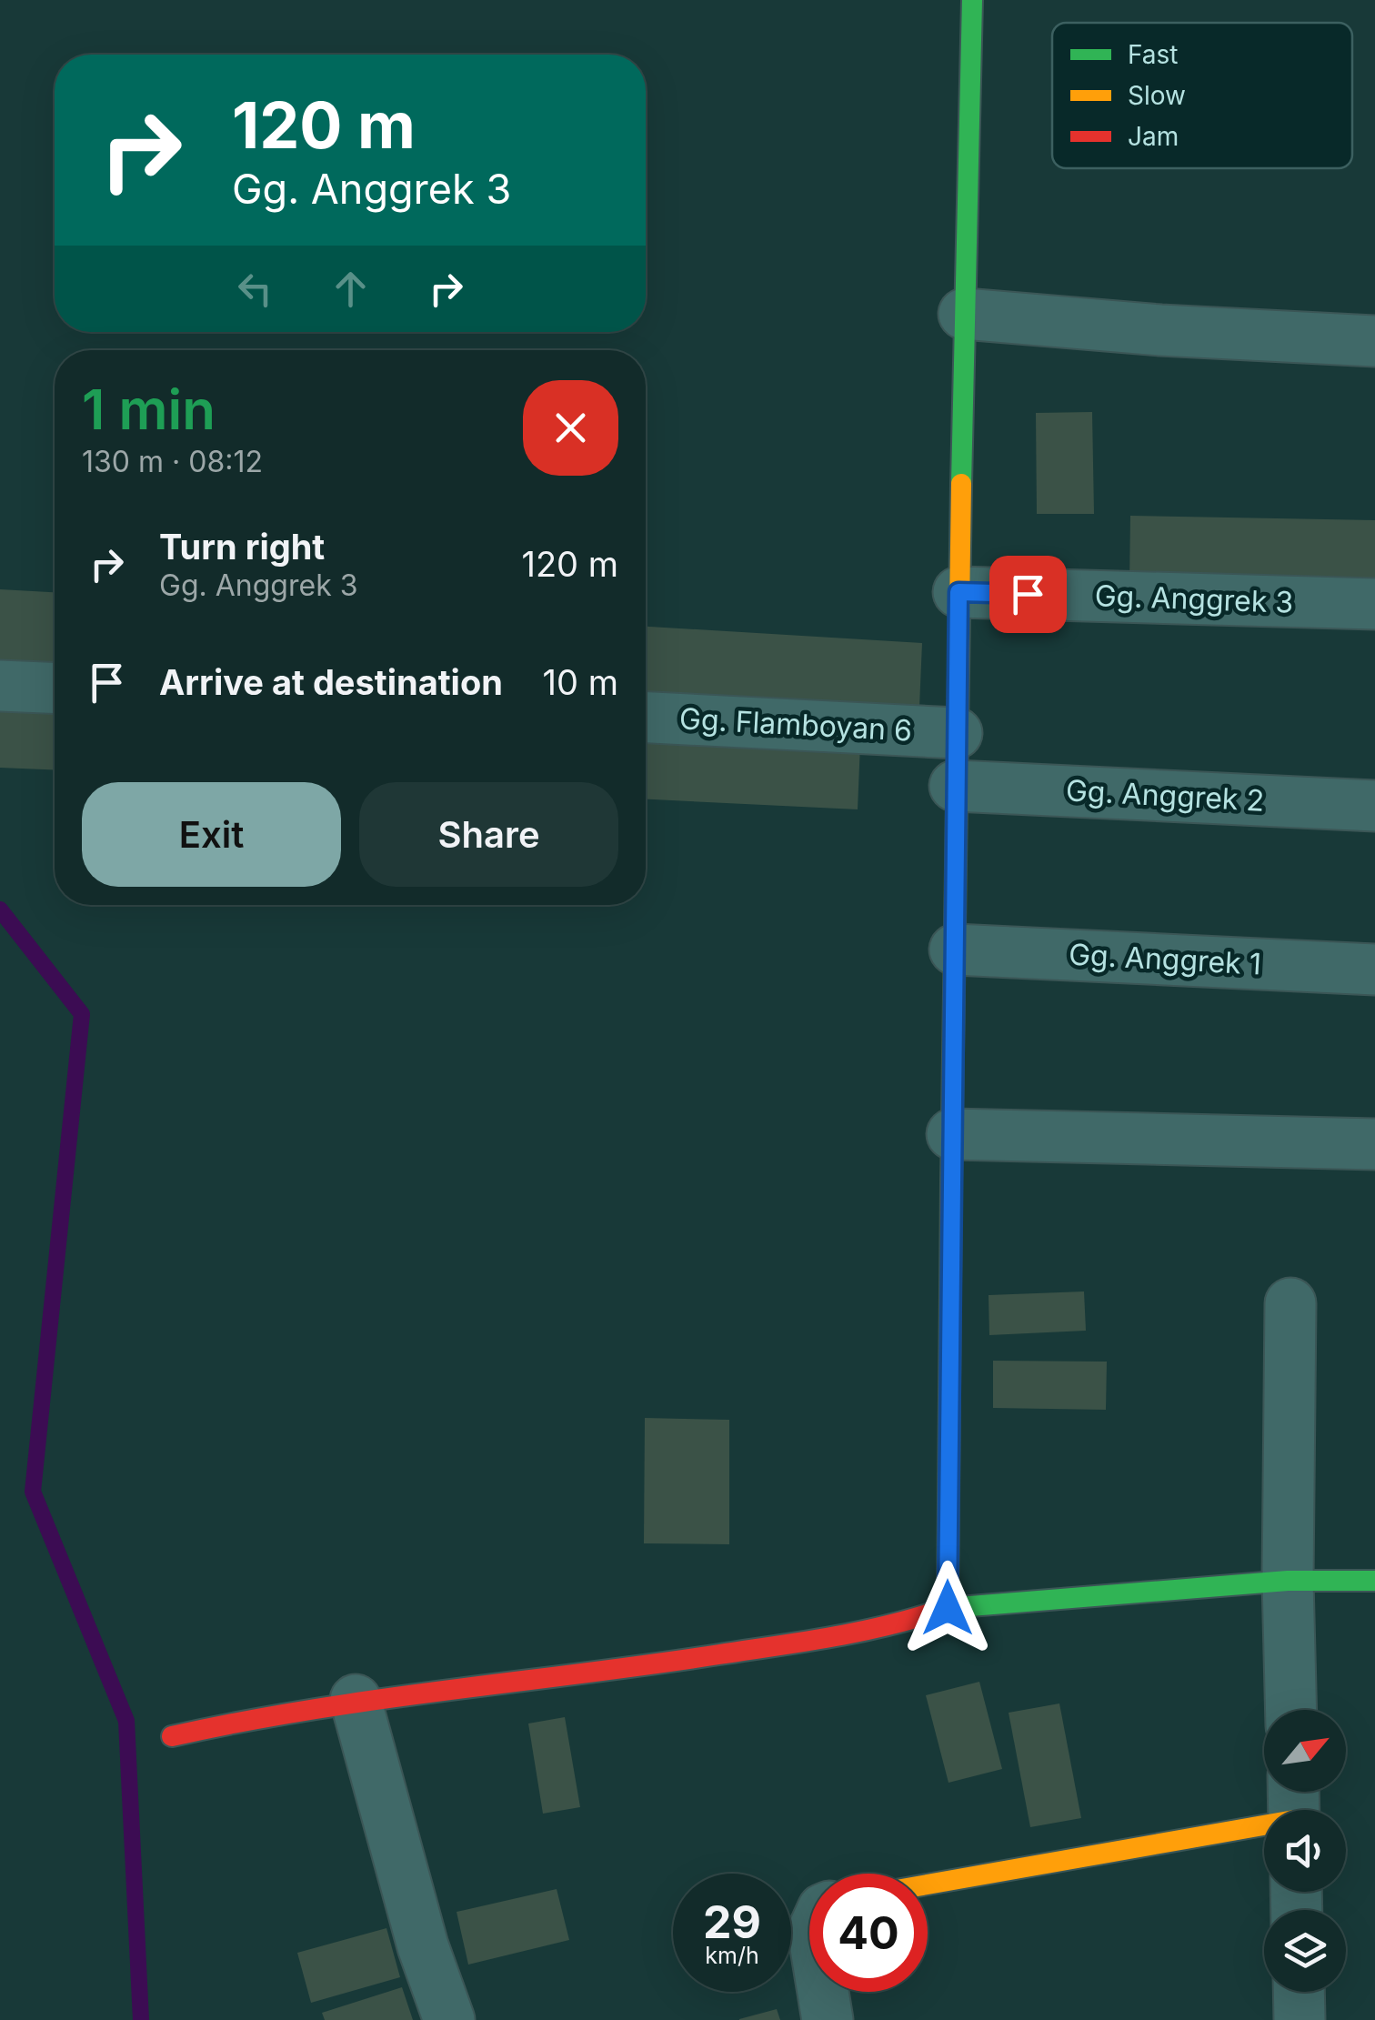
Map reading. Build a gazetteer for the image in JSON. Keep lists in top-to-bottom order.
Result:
{
  "streets": {
    "street": [
      "Gg. Anggrek 3",
      "Gg. Flamboyan 6",
      "Gg. Anggrek 2",
      "Gg. Anggrek 1"
    ]
  },
  "legend": ["Fast", "Slow", "Jam"],
  "north": "top right",
  "page": {
    "turn": ["120 m", "Gg. Anggrek 3"],
    "heading": ["1 min", "130 m · 08:12"],
    "list": [
      {
        "name": "Turn right",
        "note": "Gg. Anggrek 3",
        "value": "120 m"
      },
      {
        "name": "Arrive at destination",
        "value": "10 m"
      }
    ],
    "buttons": ["Exit", "Share"],
    "speed": "29 km/h",
    "limit": "40"
  }
}
